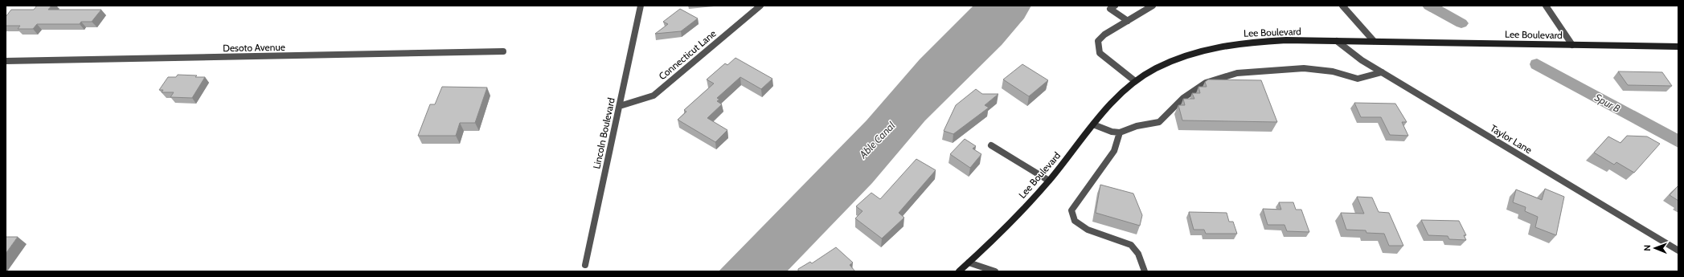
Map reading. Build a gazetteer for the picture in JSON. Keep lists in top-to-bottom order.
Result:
{
  "streets": {
    "main road": ["Lee Boulevard"],
    "street": [
      "Desoto Avenue",
      "Connecticut Lane",
      "Lincoln Boulevard",
      "Taylor Lane"
    ]
  },
  "crossings": [
    ["Lee Boulevard", "Taylor Lane"],
    ["Connecticut Lane", "Lincoln Boulevard"]
  ],
  "water": ["Spur B", "Able Canal"],
  "north": "left"
}
